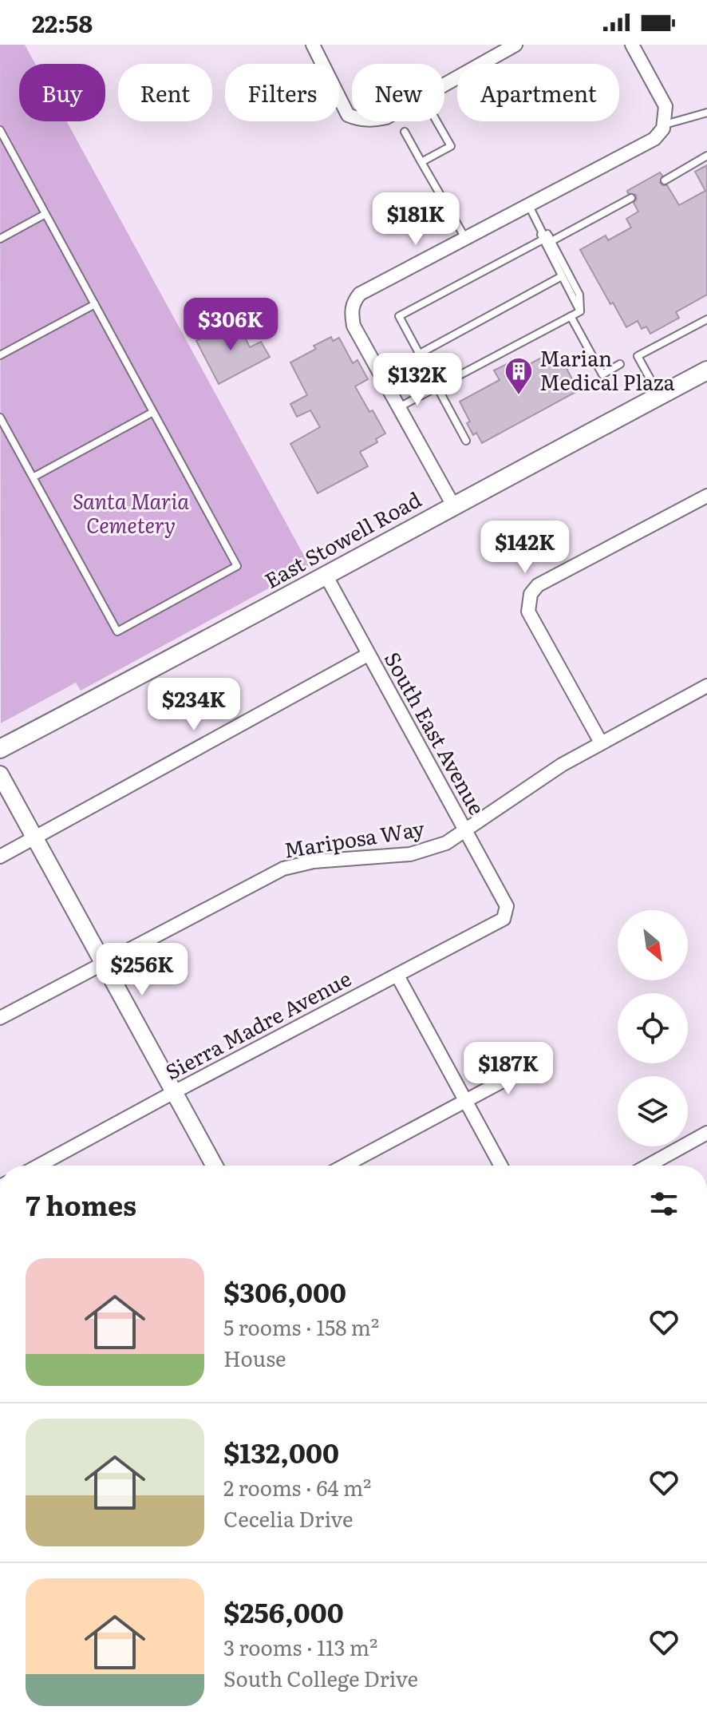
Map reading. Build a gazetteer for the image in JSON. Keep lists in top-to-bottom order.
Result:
{
  "streets": {
    "main road": ["East Stowell Road"],
    "street": ["South East Avenue", "Mariposa Way", "Sierra Madre Avenue"]
  },
  "crossings": [
    ["East Stowell Road", "South East Avenue"],
    ["South East Avenue", "Mariposa Way"],
    ["South East Avenue", "Sierra Madre Avenue"]
  ],
  "parks": ["Santa Maria Cemetery"],
  "places": {
    "building": ["Marian Medical Plaza"]
  },
  "north": "bottom right",
  "page": {
    "status": "22:58",
    "chip": [
      "Buy",
      "Rent",
      "Filters",
      "New",
      "Apartment"
    ],
    "price": [
      "$181K",
      "$306K",
      "$132K",
      "$142K",
      "$234K",
      "$256K",
      "$187K"
    ],
    "heading": "7 homes",
    "list": [
      {
        "name": "$306,000",
        "note": "5 rooms · 158 m² · House"
      },
      {
        "name": "$132,000",
        "note": "2 rooms · 64 m² · Cecelia Drive"
      },
      {
        "name": "$256,000",
        "note": "3 rooms · 113 m² · South College Drive"
      }
    ]
  }
}
